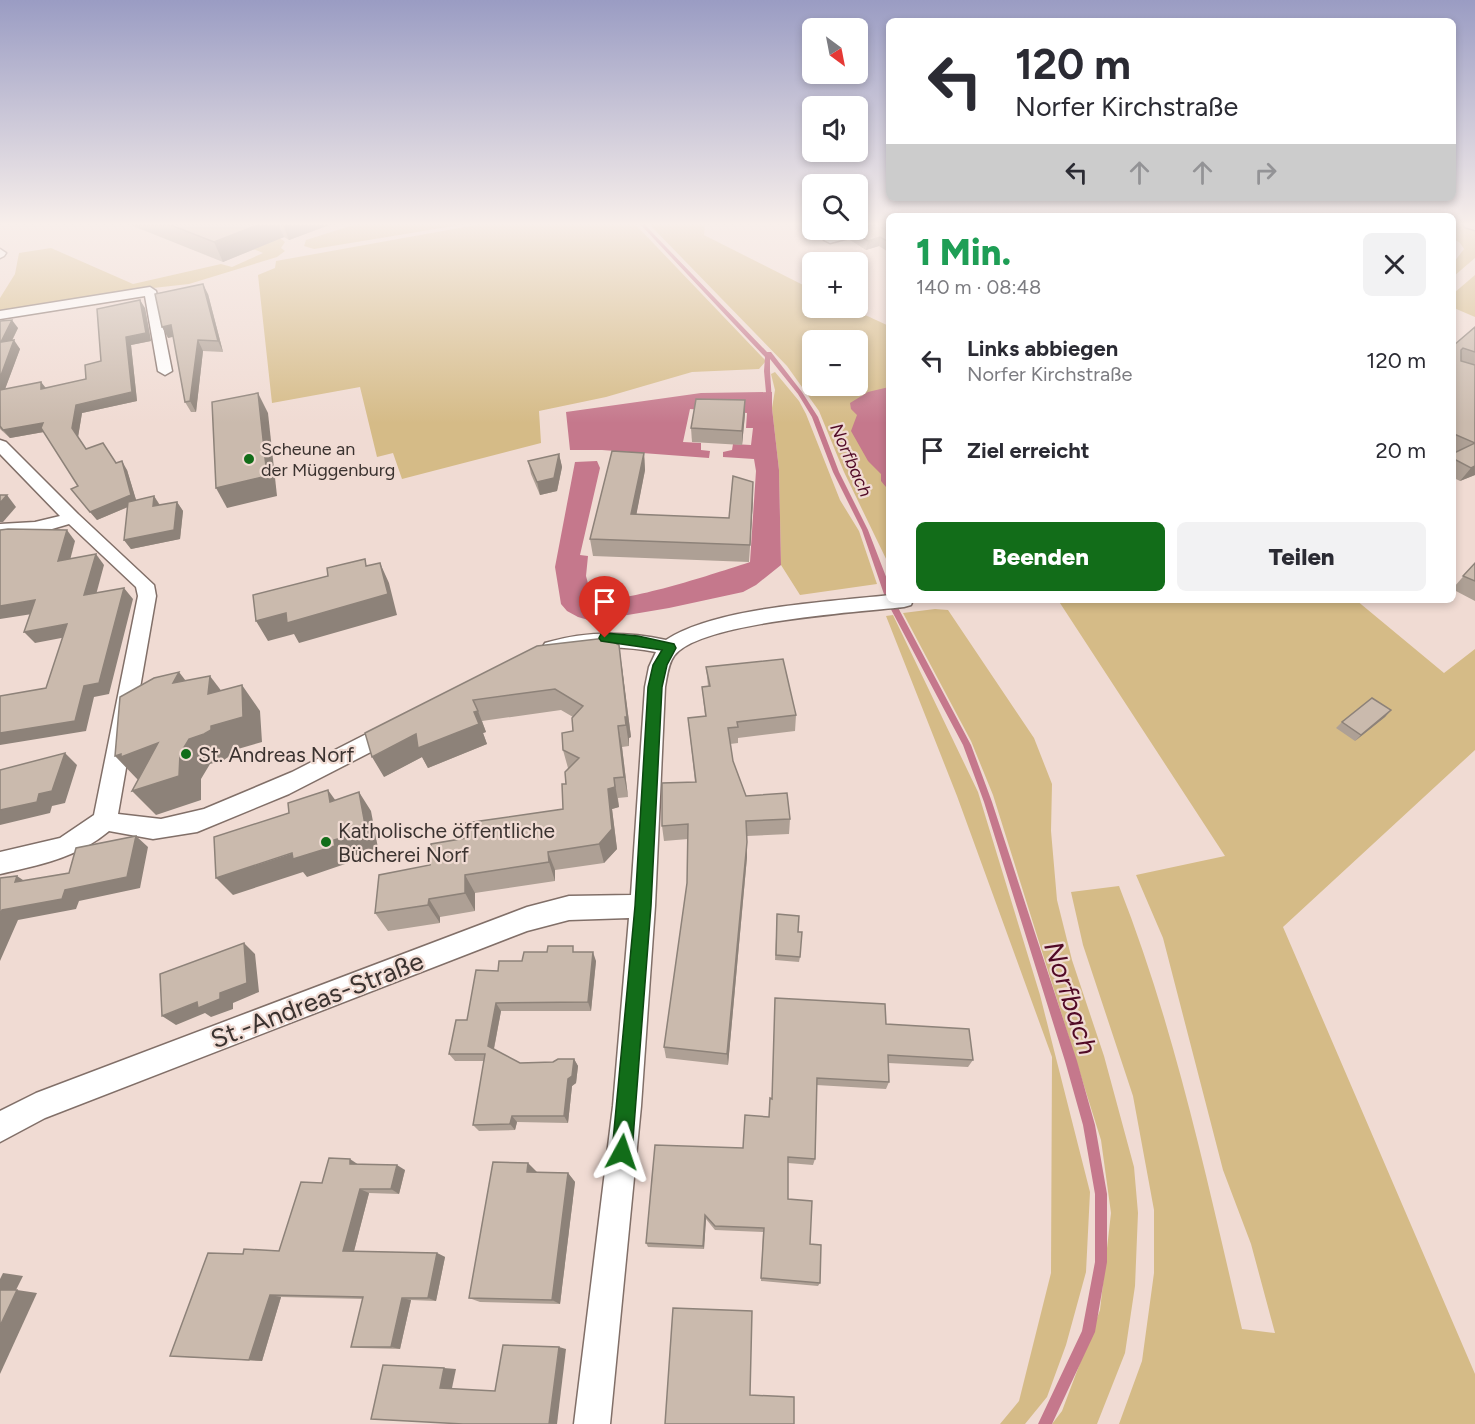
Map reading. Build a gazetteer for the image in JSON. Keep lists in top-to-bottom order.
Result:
{
  "streets": {
    "street": ["St.-Andreas-Straße"]
  },
  "water": ["Norfbach"],
  "places": ["Scheune an der Müggenburg", "St. Andreas Norf", "Katholische öffentliche Bücherei Norf"],
  "north": "bottom right",
  "page": {
    "map_buttons": ["+", "−"],
    "turn": ["120 m", "Norfer Kirchstraße"],
    "heading": ["1 Min.", "140 m · 08:48"],
    "list": [
      {
        "name": "Links abbiegen",
        "note": "Norfer Kirchstraße",
        "value": "120 m"
      },
      {
        "name": "Ziel erreicht",
        "value": "20 m"
      }
    ],
    "buttons": ["Beenden", "Teilen"]
  }
}
